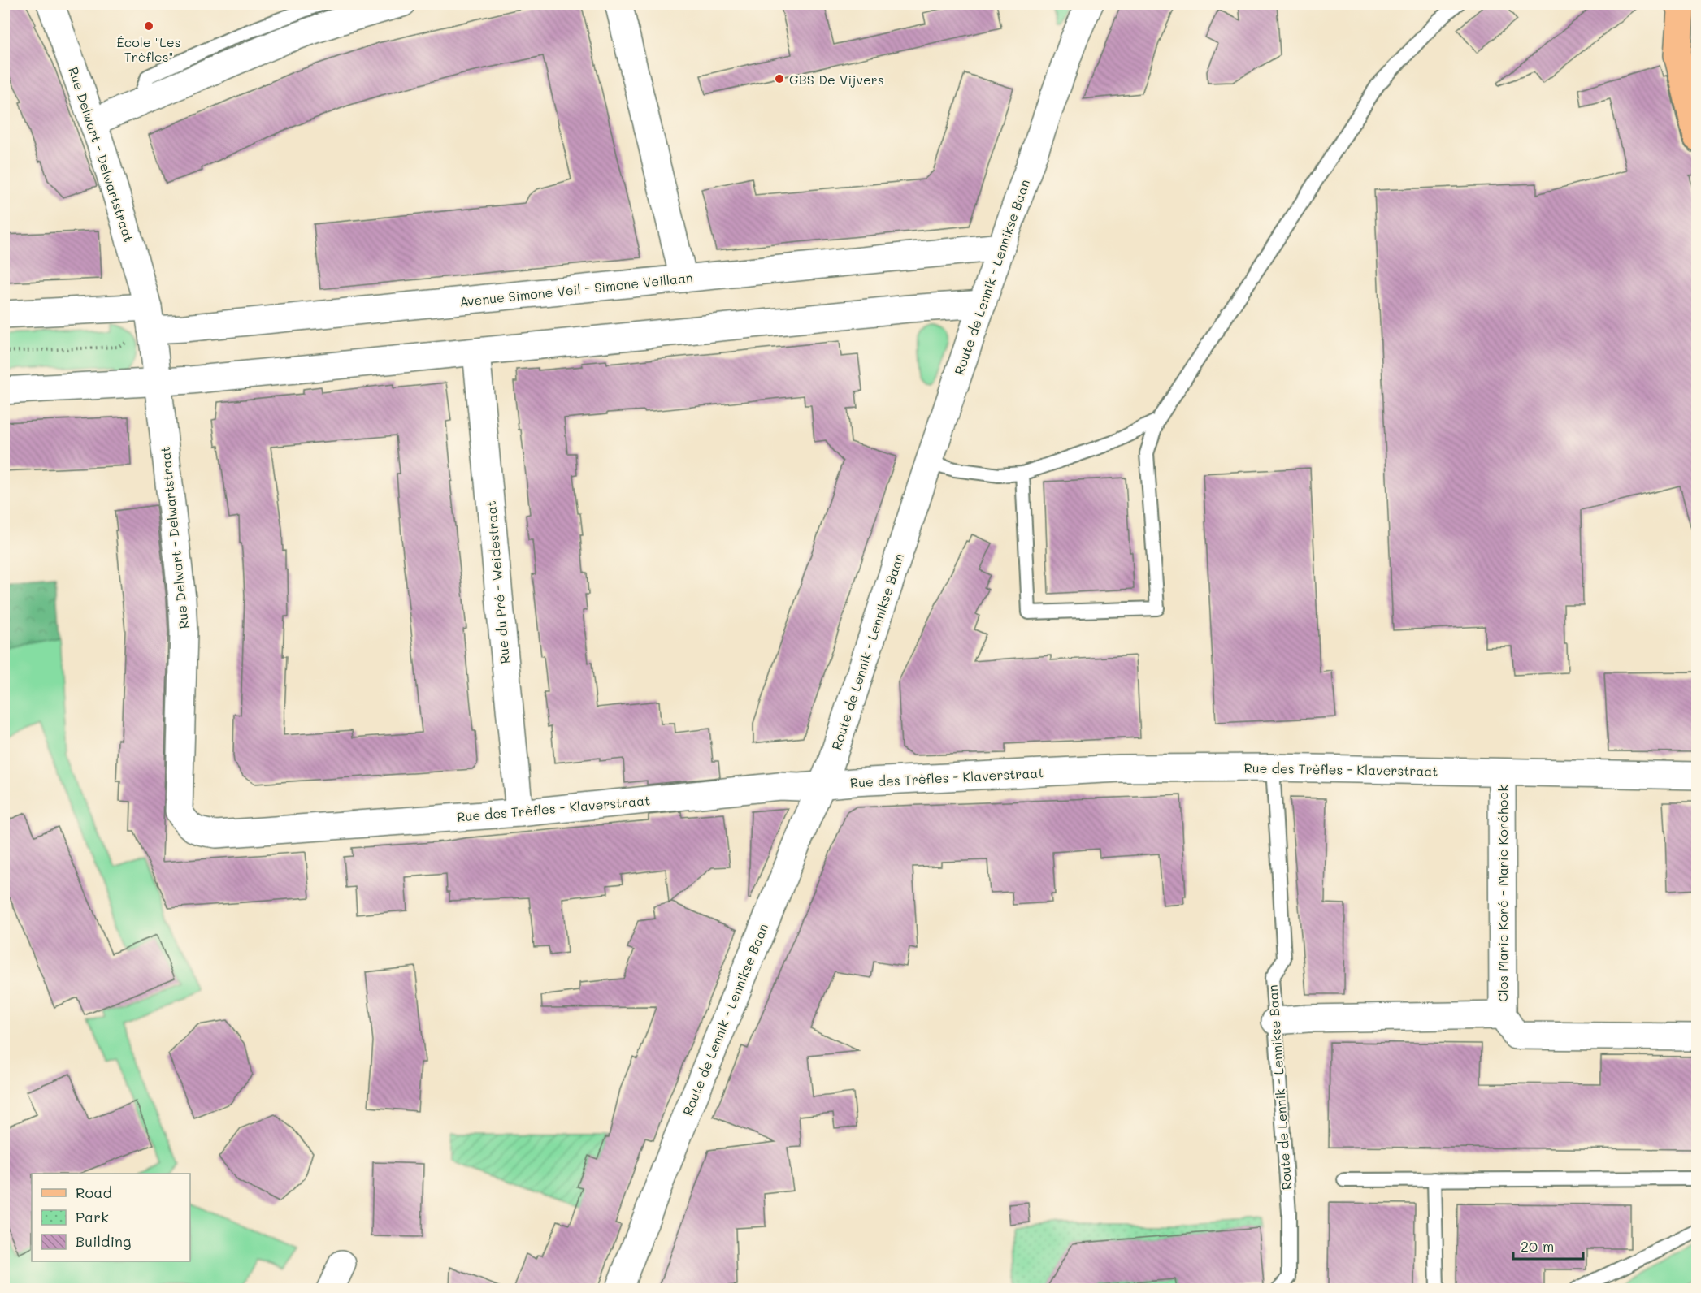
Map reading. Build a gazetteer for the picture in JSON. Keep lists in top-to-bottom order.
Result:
{
  "streets": {
    "street": [
      "Rue Delwart - Delwartstraat",
      "Route de Lennik - Lennikse Baan",
      "Avenue Simone Veil - Simone Veillaan",
      "Rue du Pré - Weidestraat",
      "Rue des Trèfles - Klaverstraat",
      "Clos Marie Koré - Marie Koréhoek"
    ]
  },
  "crossings": [
    ["Rue Delwart - Delwartstraat", "Avenue Simone Veil - Simone Veillaan"],
    ["Rue Delwart - Delwartstraat", "Rue des Trèfles - Klaverstraat"],
    ["Route de Lennik - Lennikse Baan", "Avenue Simone Veil - Simone Veillaan"],
    ["Route de Lennik - Lennikse Baan", "Rue des Trèfles - Klaverstraat"],
    ["Route de Lennik - Lennikse Baan", "Clos Marie Koré - Marie Koréhoek"],
    ["Rue du Pré - Weidestraat", "Rue des Trèfles - Klaverstraat"],
    ["Rue des Trèfles - Klaverstraat", "Clos Marie Koré - Marie Koréhoek"]
  ],
  "places": ["École \"Les Trèfles\"", "GBS De Vijvers"],
  "legend": ["Road", "Park", "Building"],
  "scale_bar": "20 m"
}
